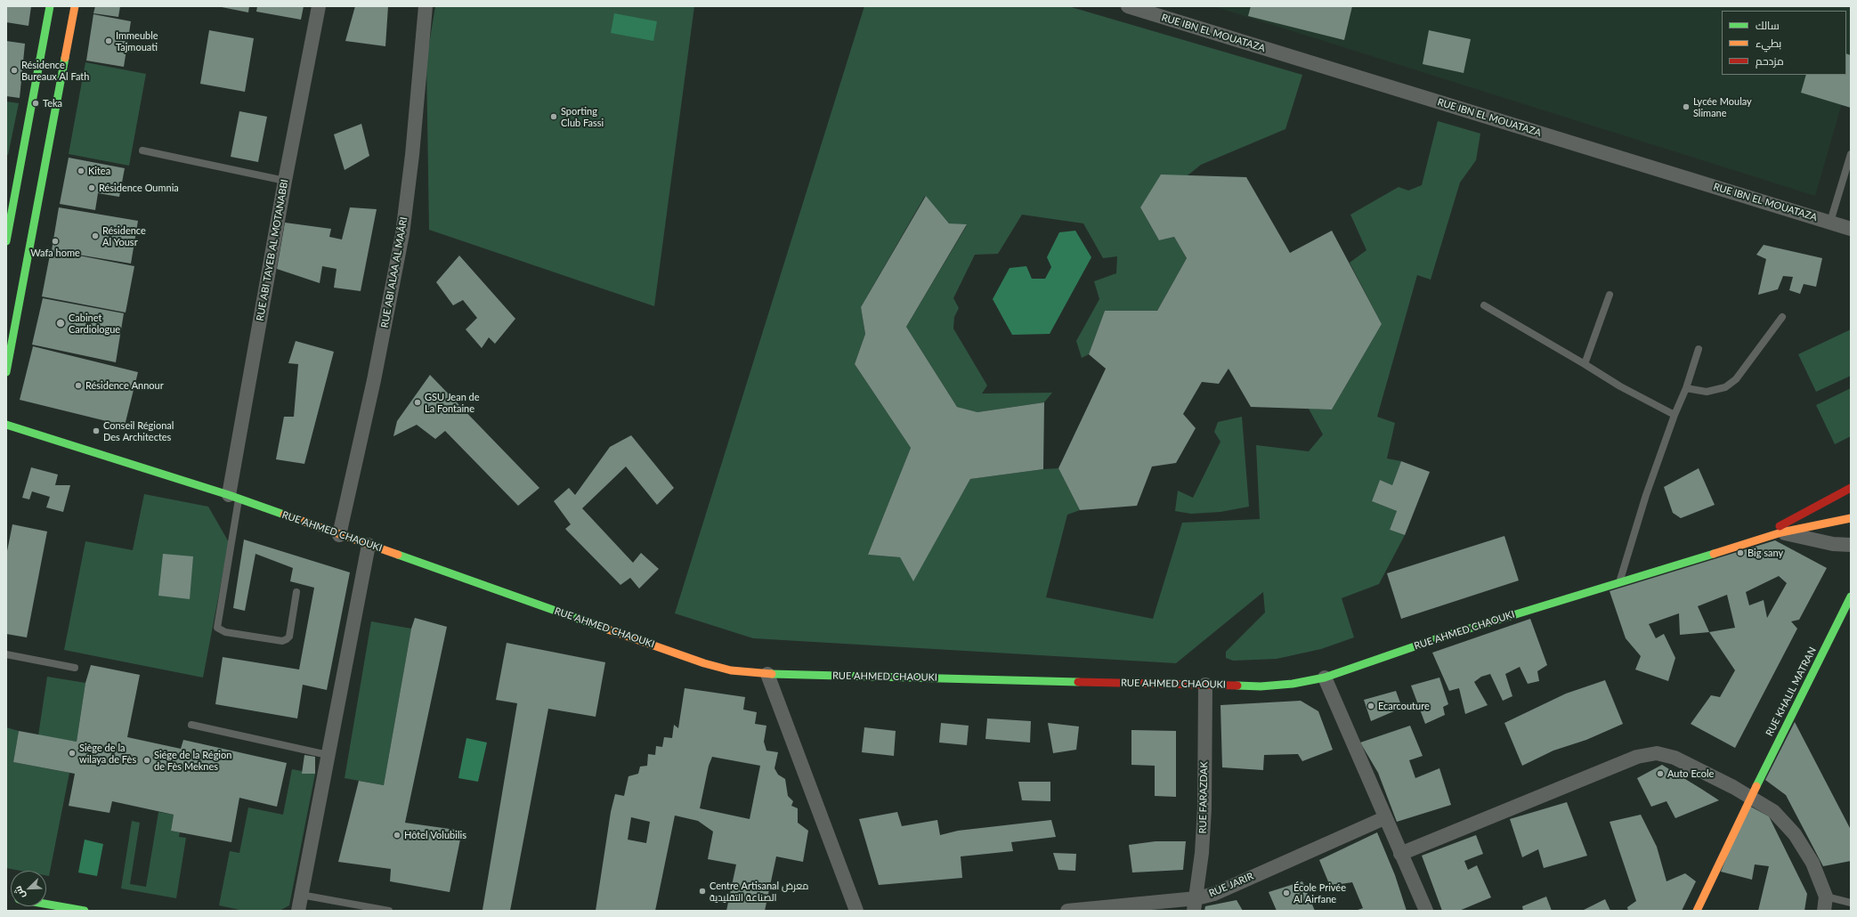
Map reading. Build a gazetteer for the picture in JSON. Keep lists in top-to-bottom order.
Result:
{
  "streets": {
    "street": [
      "RUE IBN EL MOUATAZA",
      "RUE ABI TAYEB AL MOTANABBI",
      "RUE ABI ALAA AL MAÂRI",
      "RUE AHMED CHAOUKI",
      "RUE KHALIL MATRAN",
      "RUE FARAZDAK",
      "RUE JARIR"
    ]
  },
  "crossings": [
    ["RUE ABI TAYEB AL MOTANABBI", "RUE AHMED CHAOUKI"],
    ["RUE ABI ALAA AL MAÂRI", "RUE AHMED CHAOUKI"],
    ["RUE AHMED CHAOUKI", "RUE FARAZDAK"],
    ["RUE FARAZDAK", "RUE JARIR"]
  ],
  "places": [
    "Immeuble Tajmouati",
    "Résidence Bureaux Al Fath",
    "Teka",
    "Lycée Moulay Slimane",
    "Sporting Club Fassi",
    "Kitea",
    "Résidence Oumnia",
    "Résidence Al Yousr",
    "Wafa home",
    "Cabinet Cardiologue",
    "Résidence Annour",
    "GSU Jean de La Fontaine",
    "Conseil Régional Des Architectes",
    "Big sany",
    "Ecarcouture",
    "Siège de la wilaya de Fès",
    "Siége de la Région de Fès Meknes",
    "Auto Ecole",
    "Hôtel Volubilis",
    "Centre Artisanal معرض الصناعة التقليدية",
    "École Privée Al Airfane"
  ],
  "legend": ["سالك", "بطيء", "مزدحم"],
  "north": "bottom left"
}
